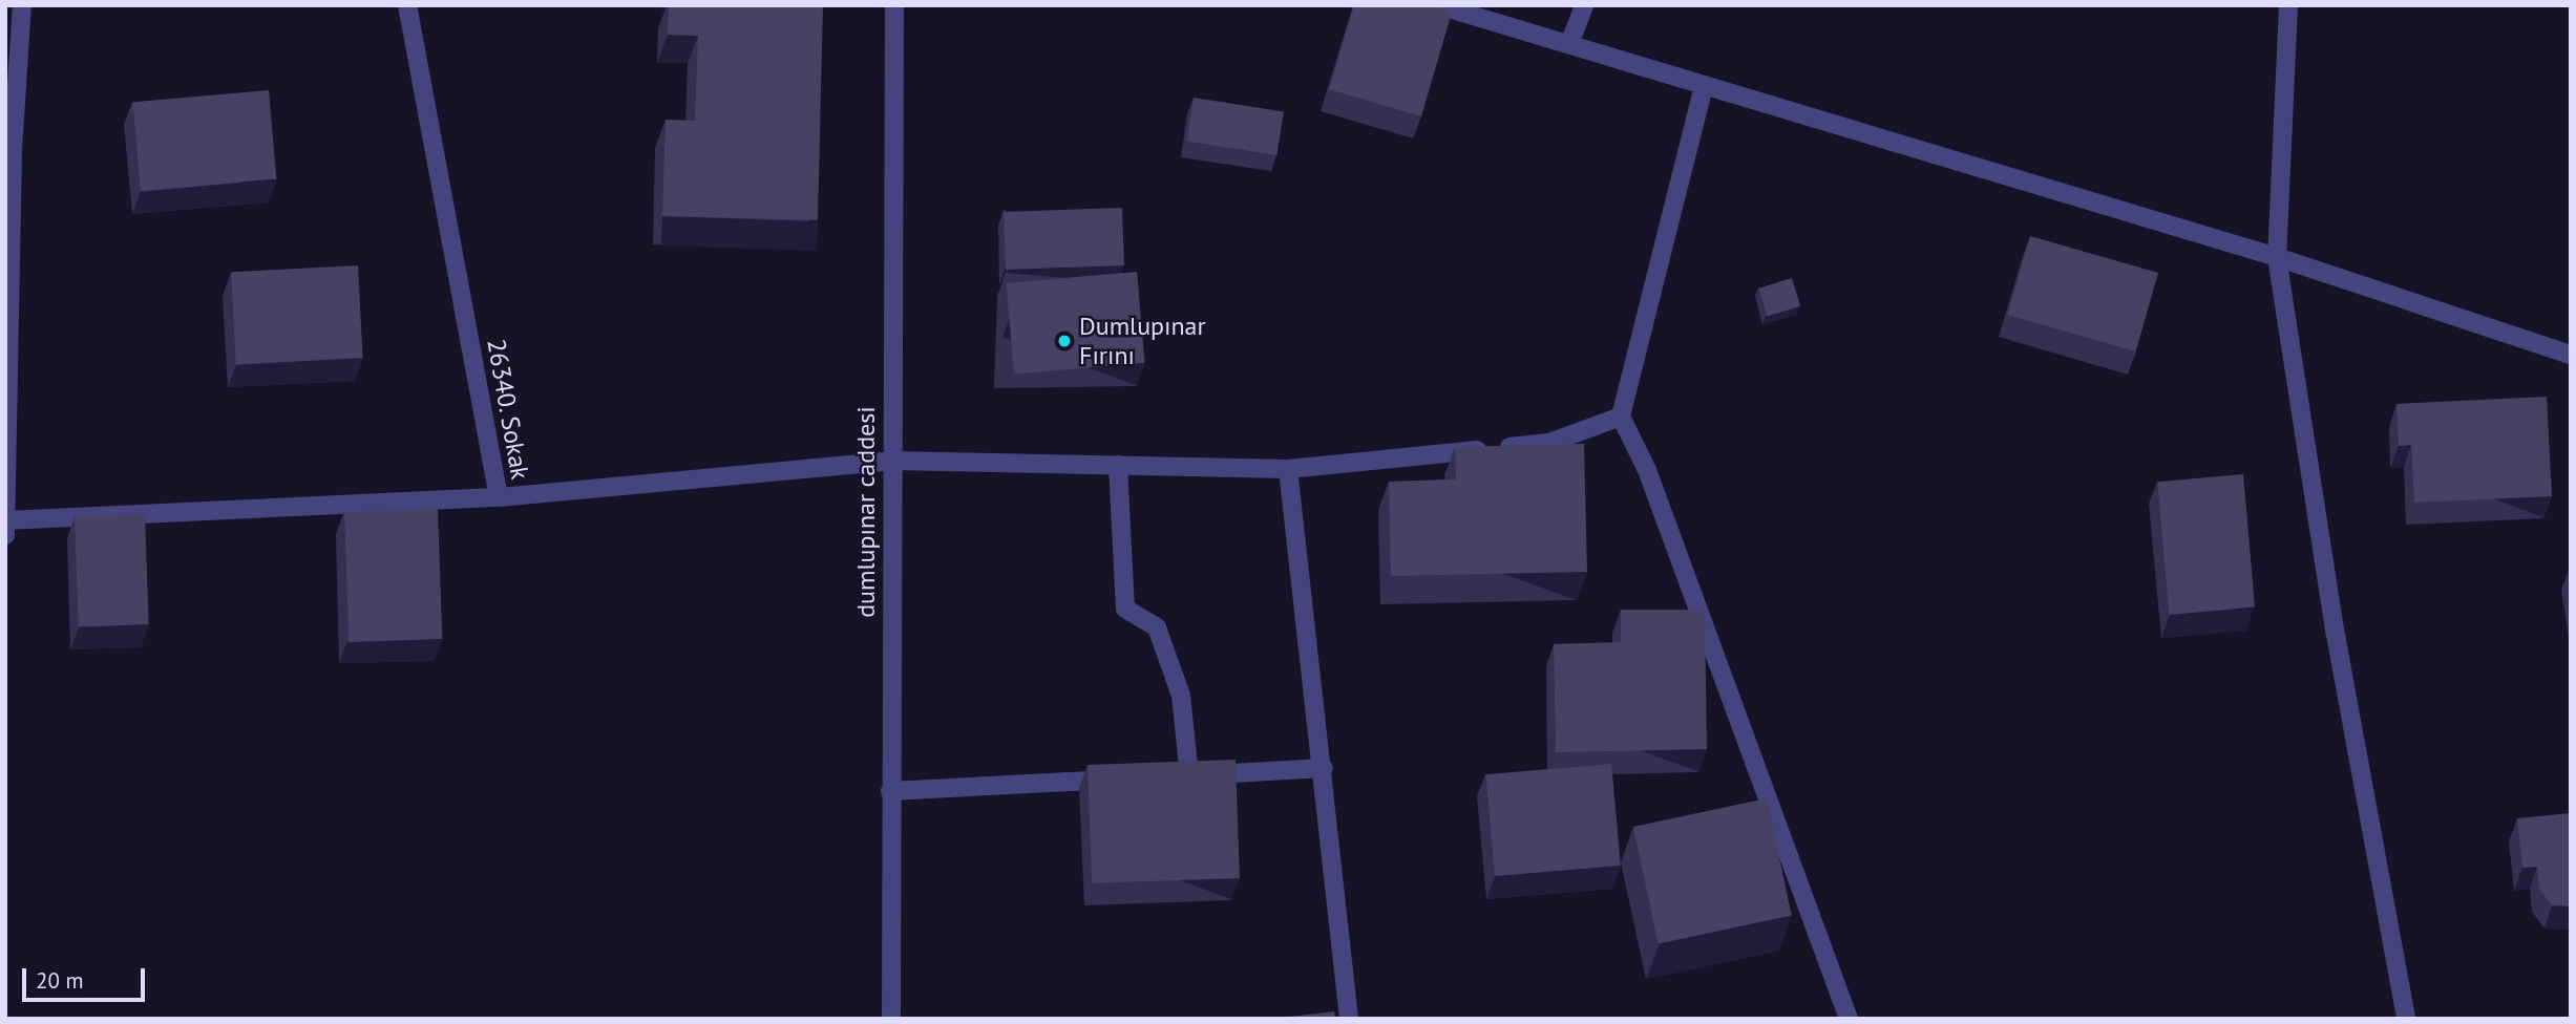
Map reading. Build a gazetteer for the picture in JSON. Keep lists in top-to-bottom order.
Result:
{
  "streets": {
    "street": ["26340. Sokak", "dumlupınar caddesi"]
  },
  "places": ["Dumlupınar Fırını"],
  "scale_bar": "20 m"
}
